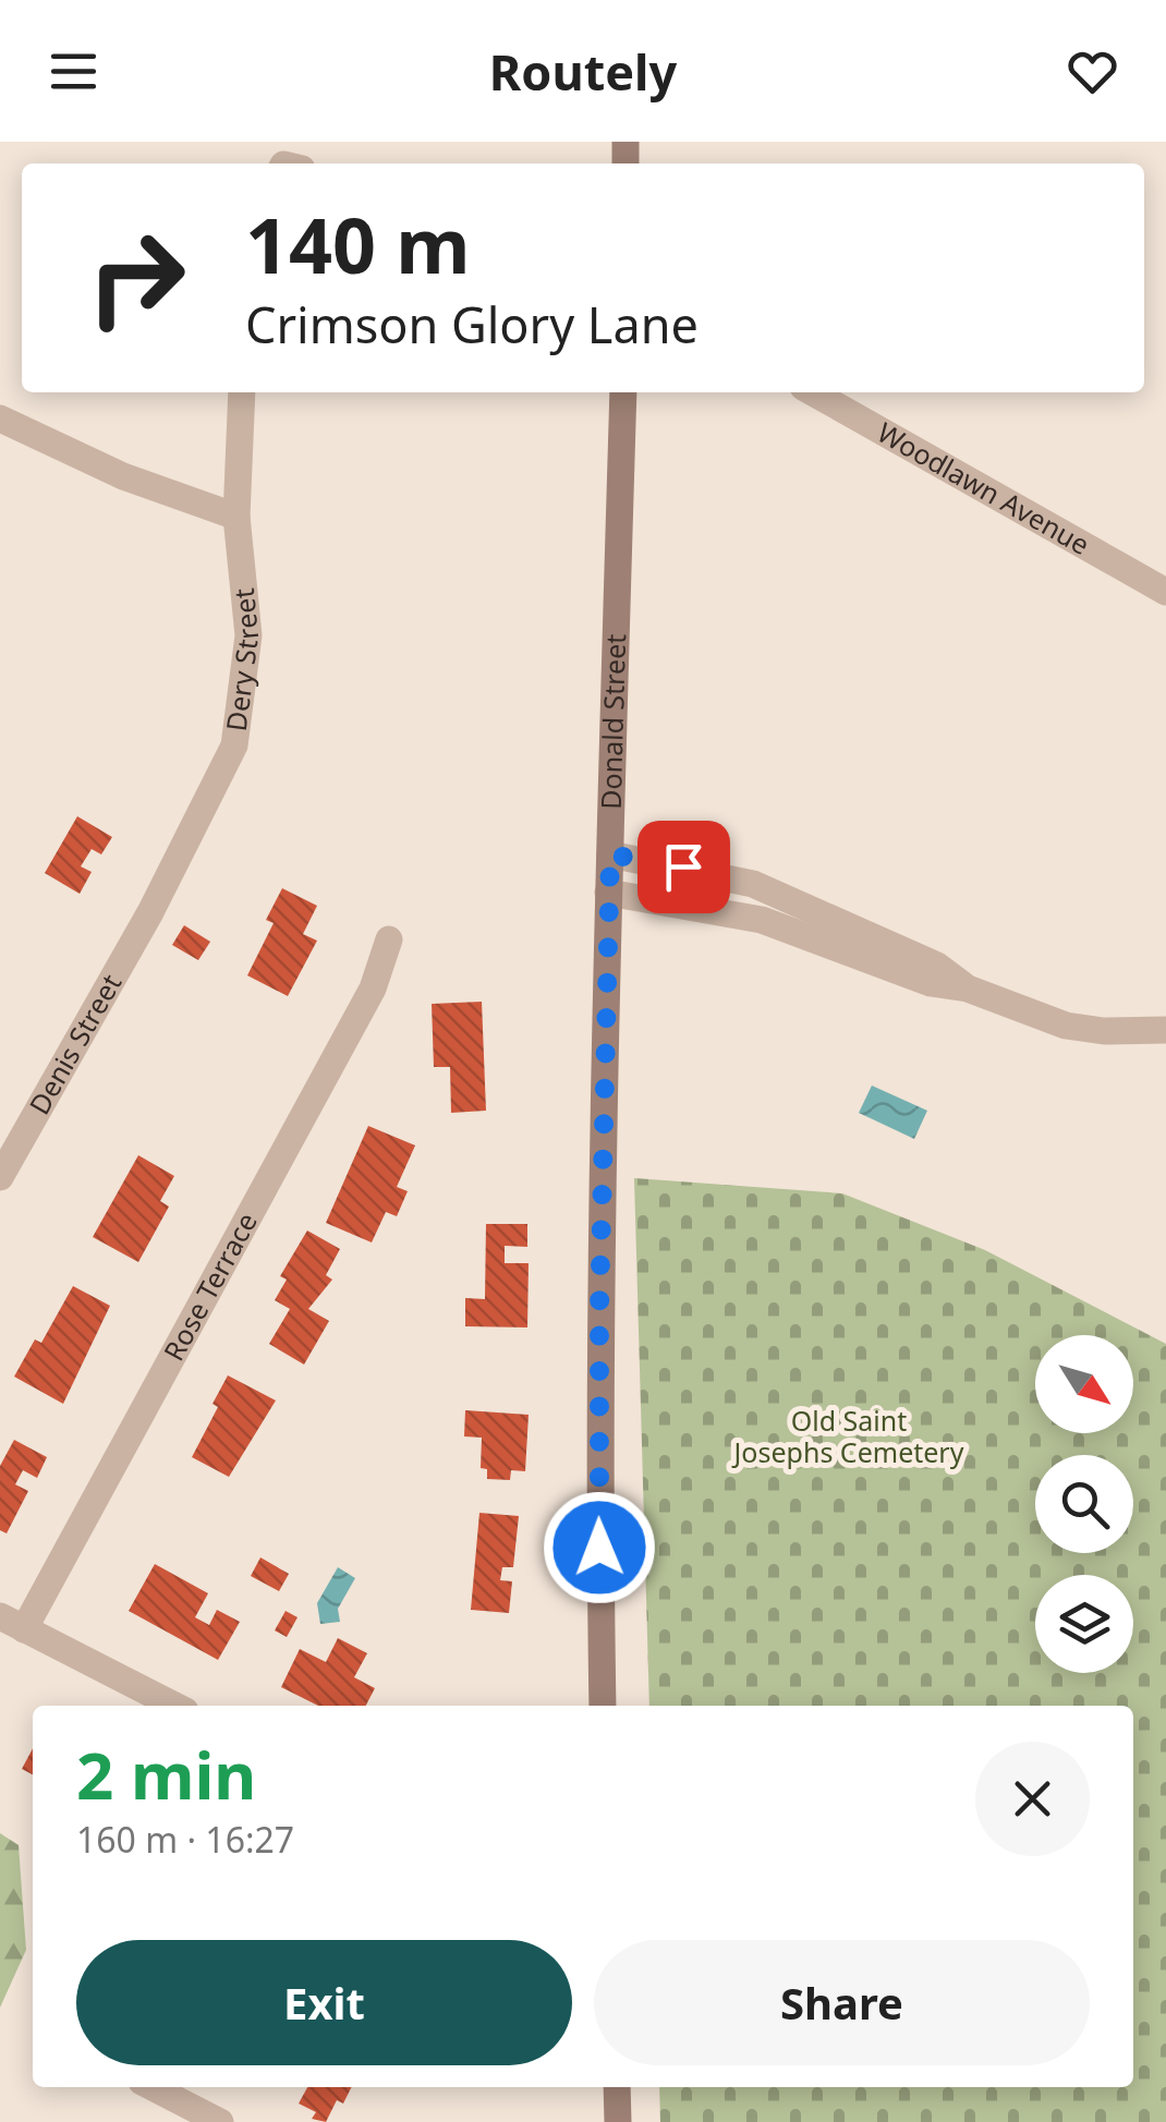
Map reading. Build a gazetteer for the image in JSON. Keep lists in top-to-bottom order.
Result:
{
  "streets": {
    "street": [
      "Woodlawn Avenue",
      "Dery Street",
      "Donald Street",
      "Denis Street",
      "Rose Terrace"
    ]
  },
  "crossings": [
    ["Dery Street", "Denis Street"]
  ],
  "parks": ["Old Saint Josephs Cemetery"],
  "north": "bottom right",
  "page": {
    "header": "Routely",
    "turn": ["140 m", "Crimson Glory Lane"],
    "heading": ["2 min", "160 m · 16:27"],
    "buttons": ["Exit", "Share"]
  }
}
